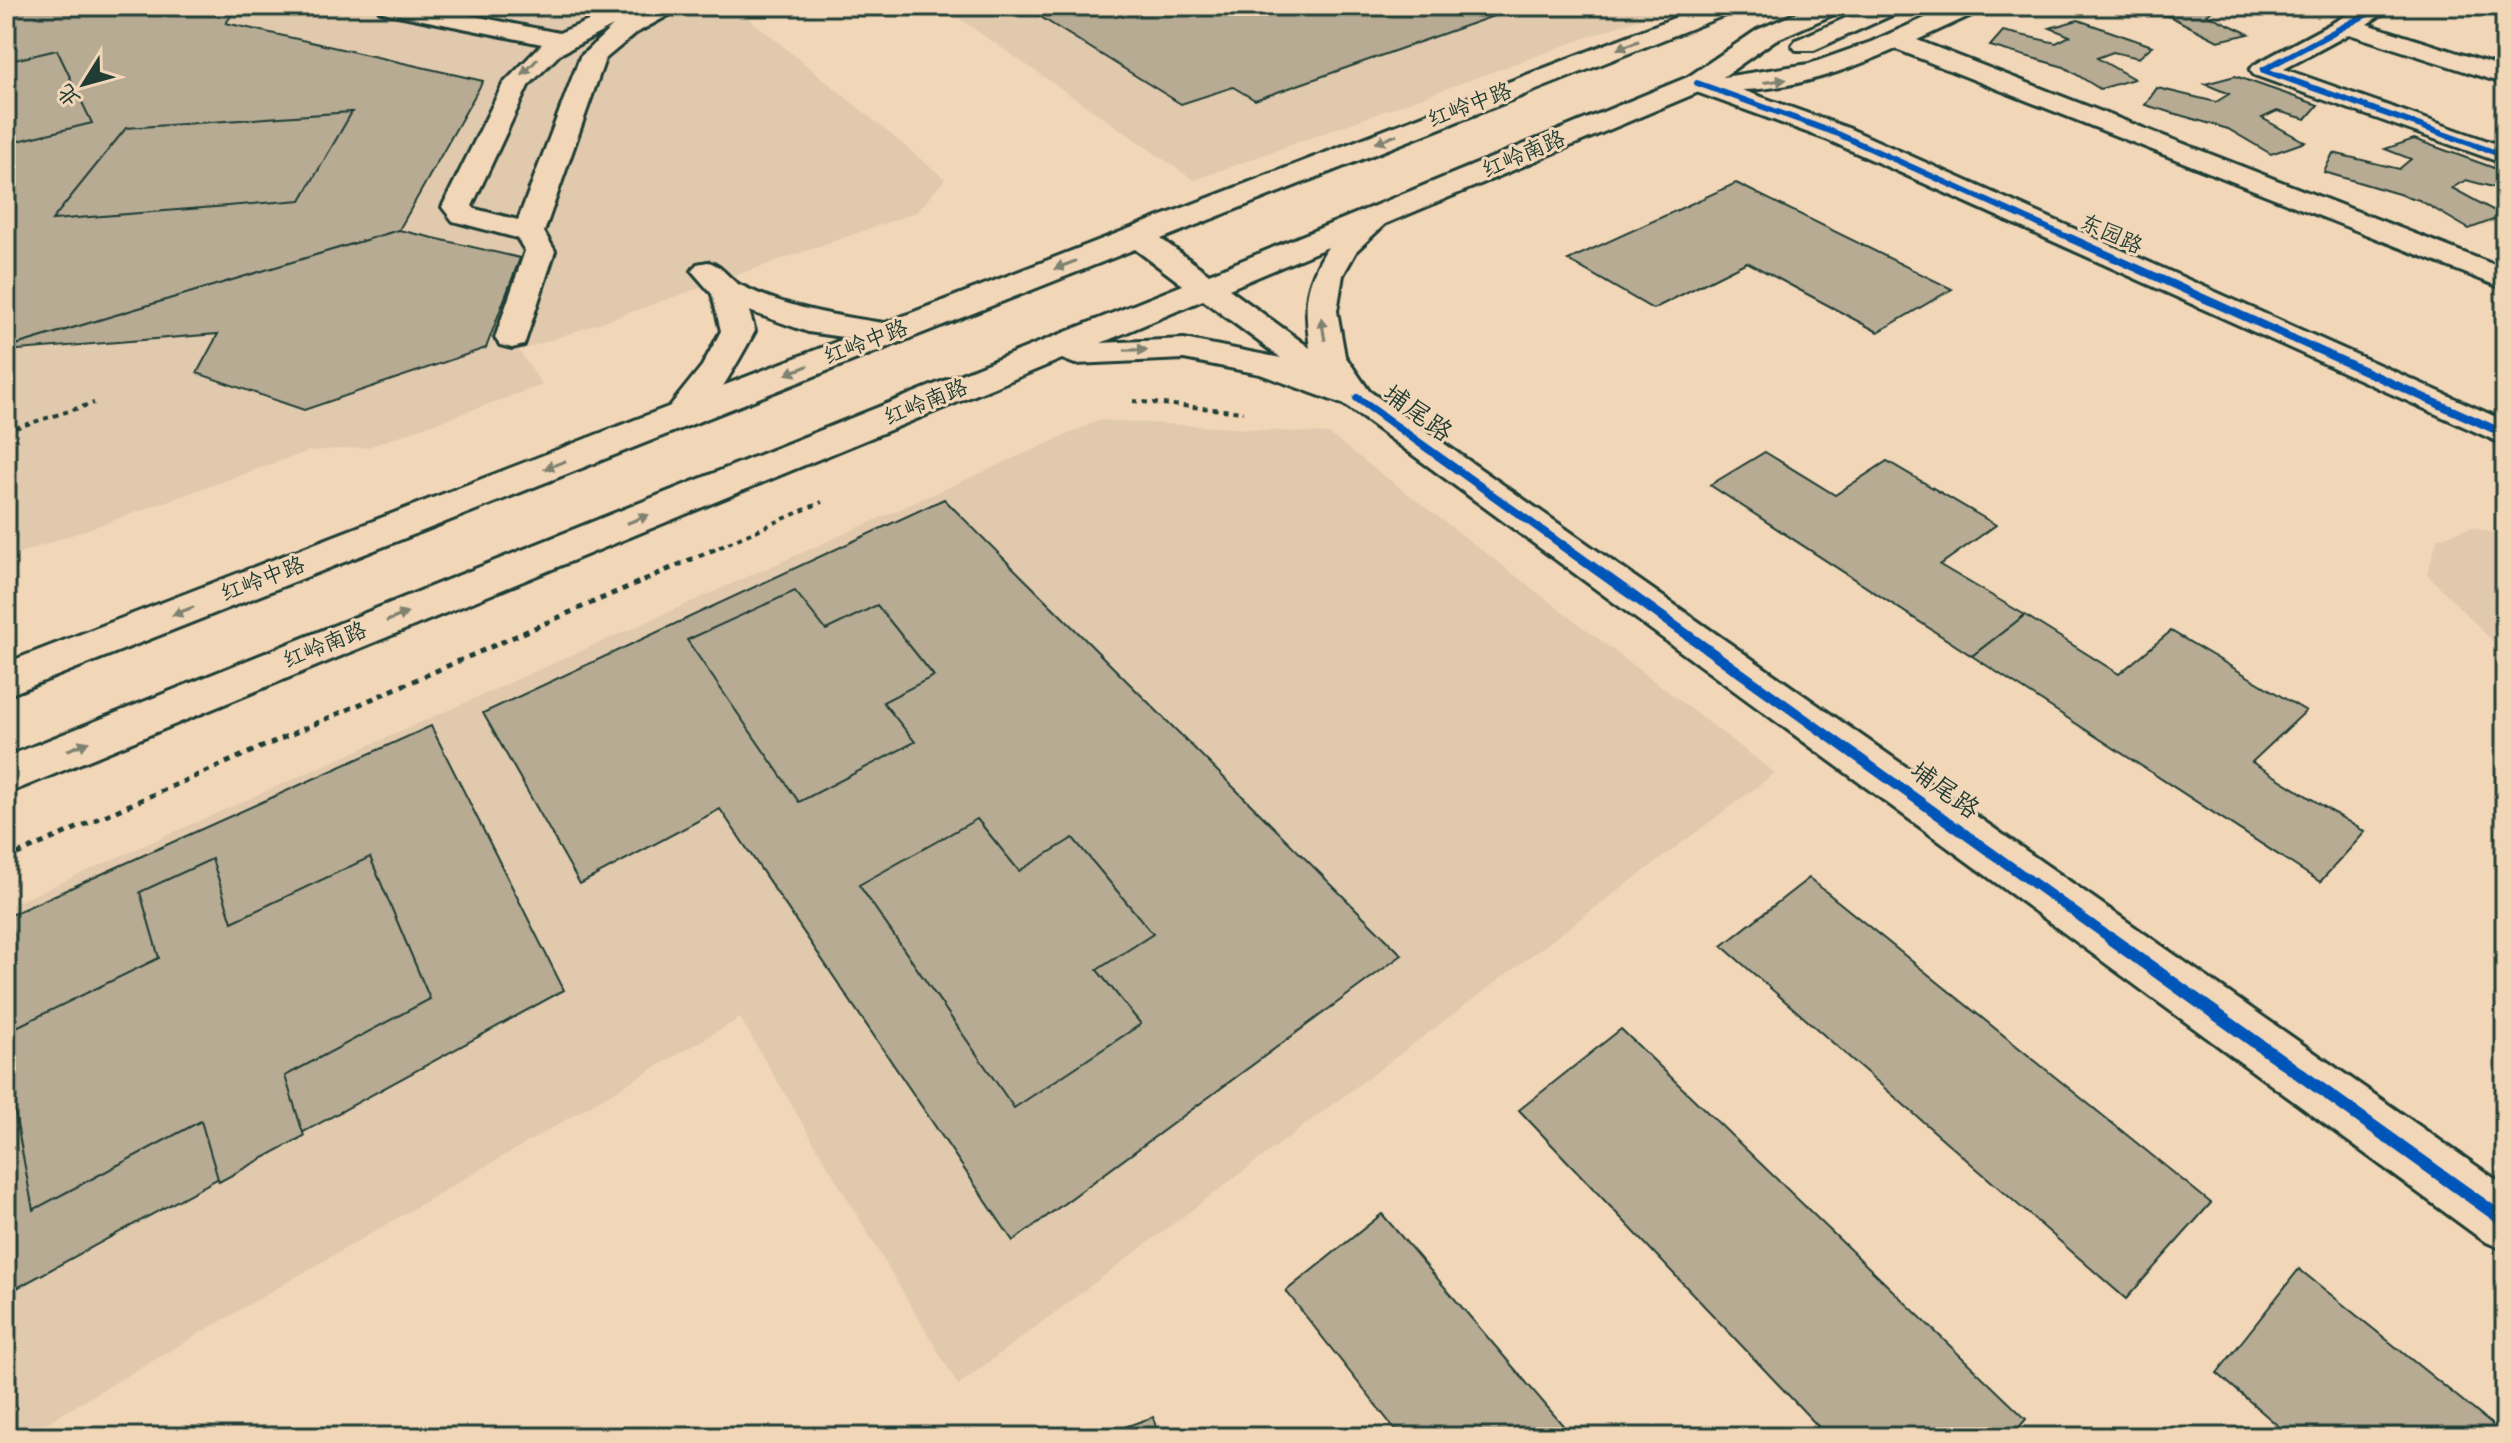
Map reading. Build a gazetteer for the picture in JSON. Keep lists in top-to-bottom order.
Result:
{
  "streets": {
    "main road": [
      "红岭中路",
      "红岭南路",
      "东园路",
      "埔尾路"
    ]
  },
  "crossings": [
    ["红岭中路", "埔尾路"],
    ["红岭南路", "东园路"],
    ["红岭南路", "埔尾路"]
  ],
  "one_way": ["红岭中路", "红岭南路"],
  "north": "bottom left"
}
